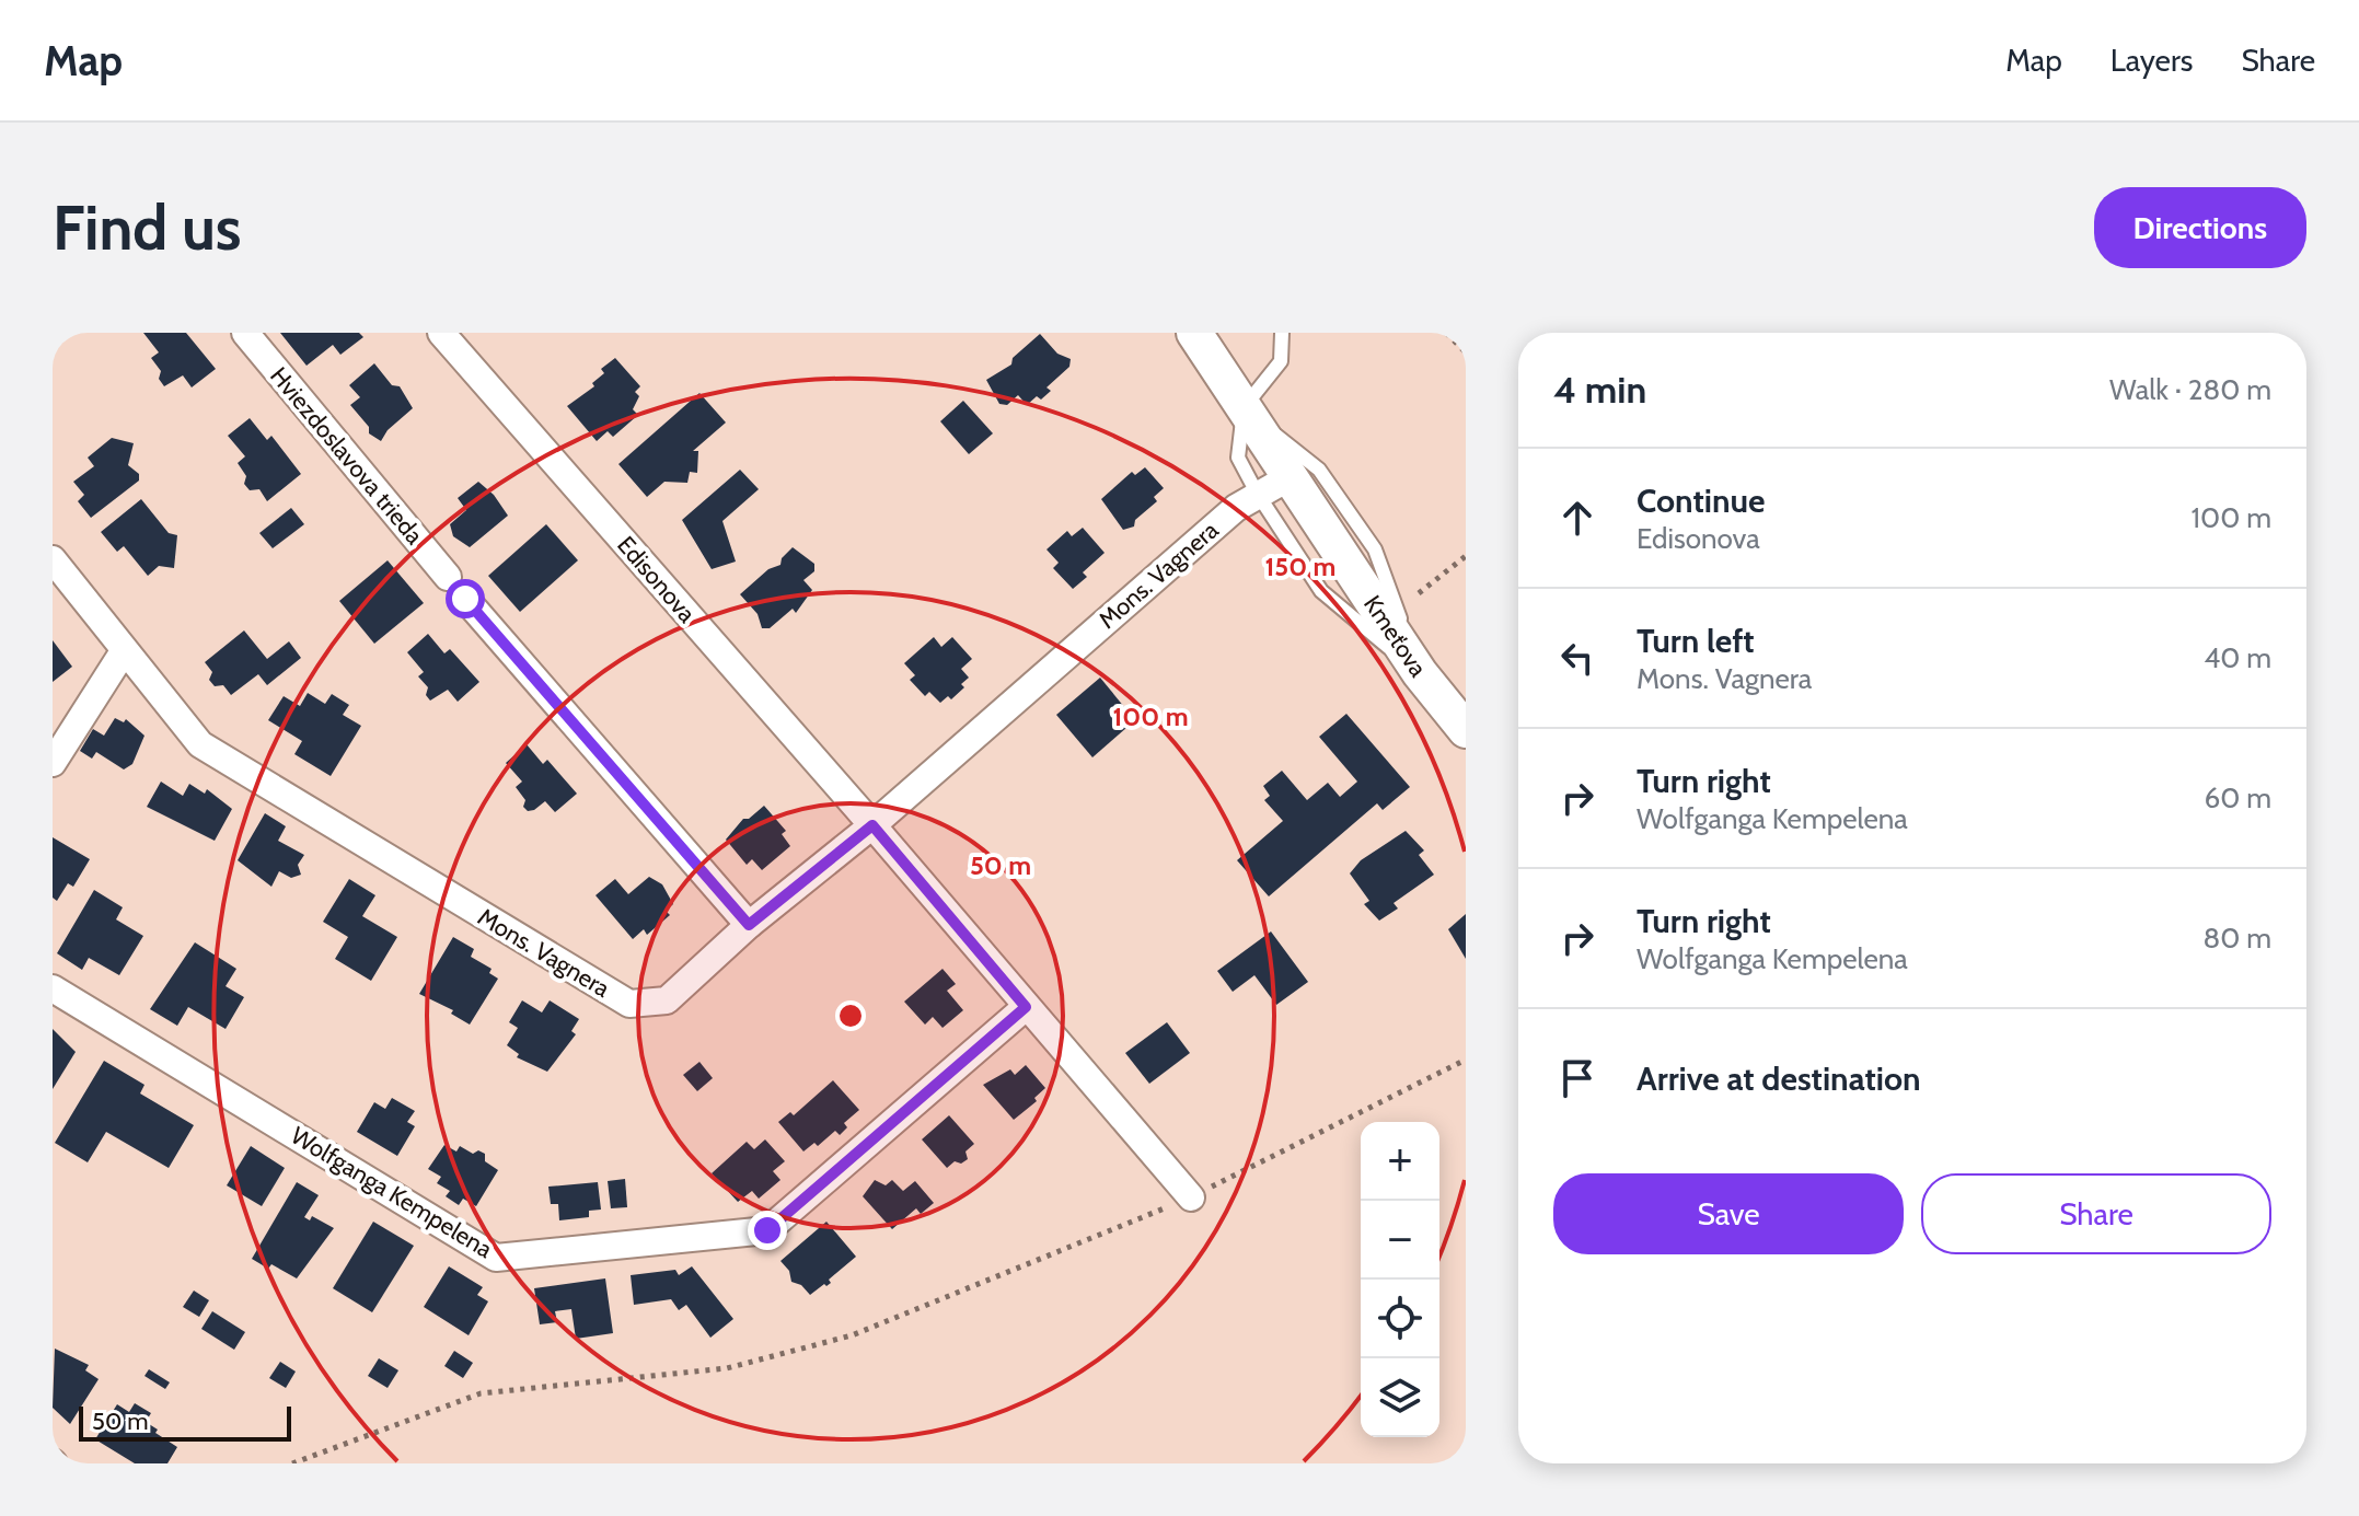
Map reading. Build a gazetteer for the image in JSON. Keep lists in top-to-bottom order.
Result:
{
  "streets": {
    "street": [
      "Hviezdoslavova trieda",
      "Mons. Vagnera",
      "Edisonova",
      "Kmeťova",
      "Wolfganga Kempelena"
    ]
  },
  "crossings": [
    ["Mons. Vagnera", "Edisonova"],
    ["Mons. Vagnera", "Kmeťova"]
  ],
  "scale_bar": "50 m",
  "page": {
    "header": "Map",
    "nav": ["Map", "Layers", "Share"],
    "buttons": [
      "Directions",
      ["Save", "Share"]
    ],
    "title": "Find us",
    "heading": ["4 min", "Walk · 280 m"],
    "list": [
      ["Continue", "Edisonova", "100 m"],
      ["Turn left", "Mons. Vagnera", "40 m"],
      ["Turn right", "Wolfganga Kempelena", "60 m"],
      ["Turn right", "Wolfganga Kempelena", "80 m"],
      "Arrive at destination"
    ],
    "map_buttons": ["+", "−"],
    "scale": "50 m"
  },
  "rings": ["150 m", "100 m", "50 m"]
}
